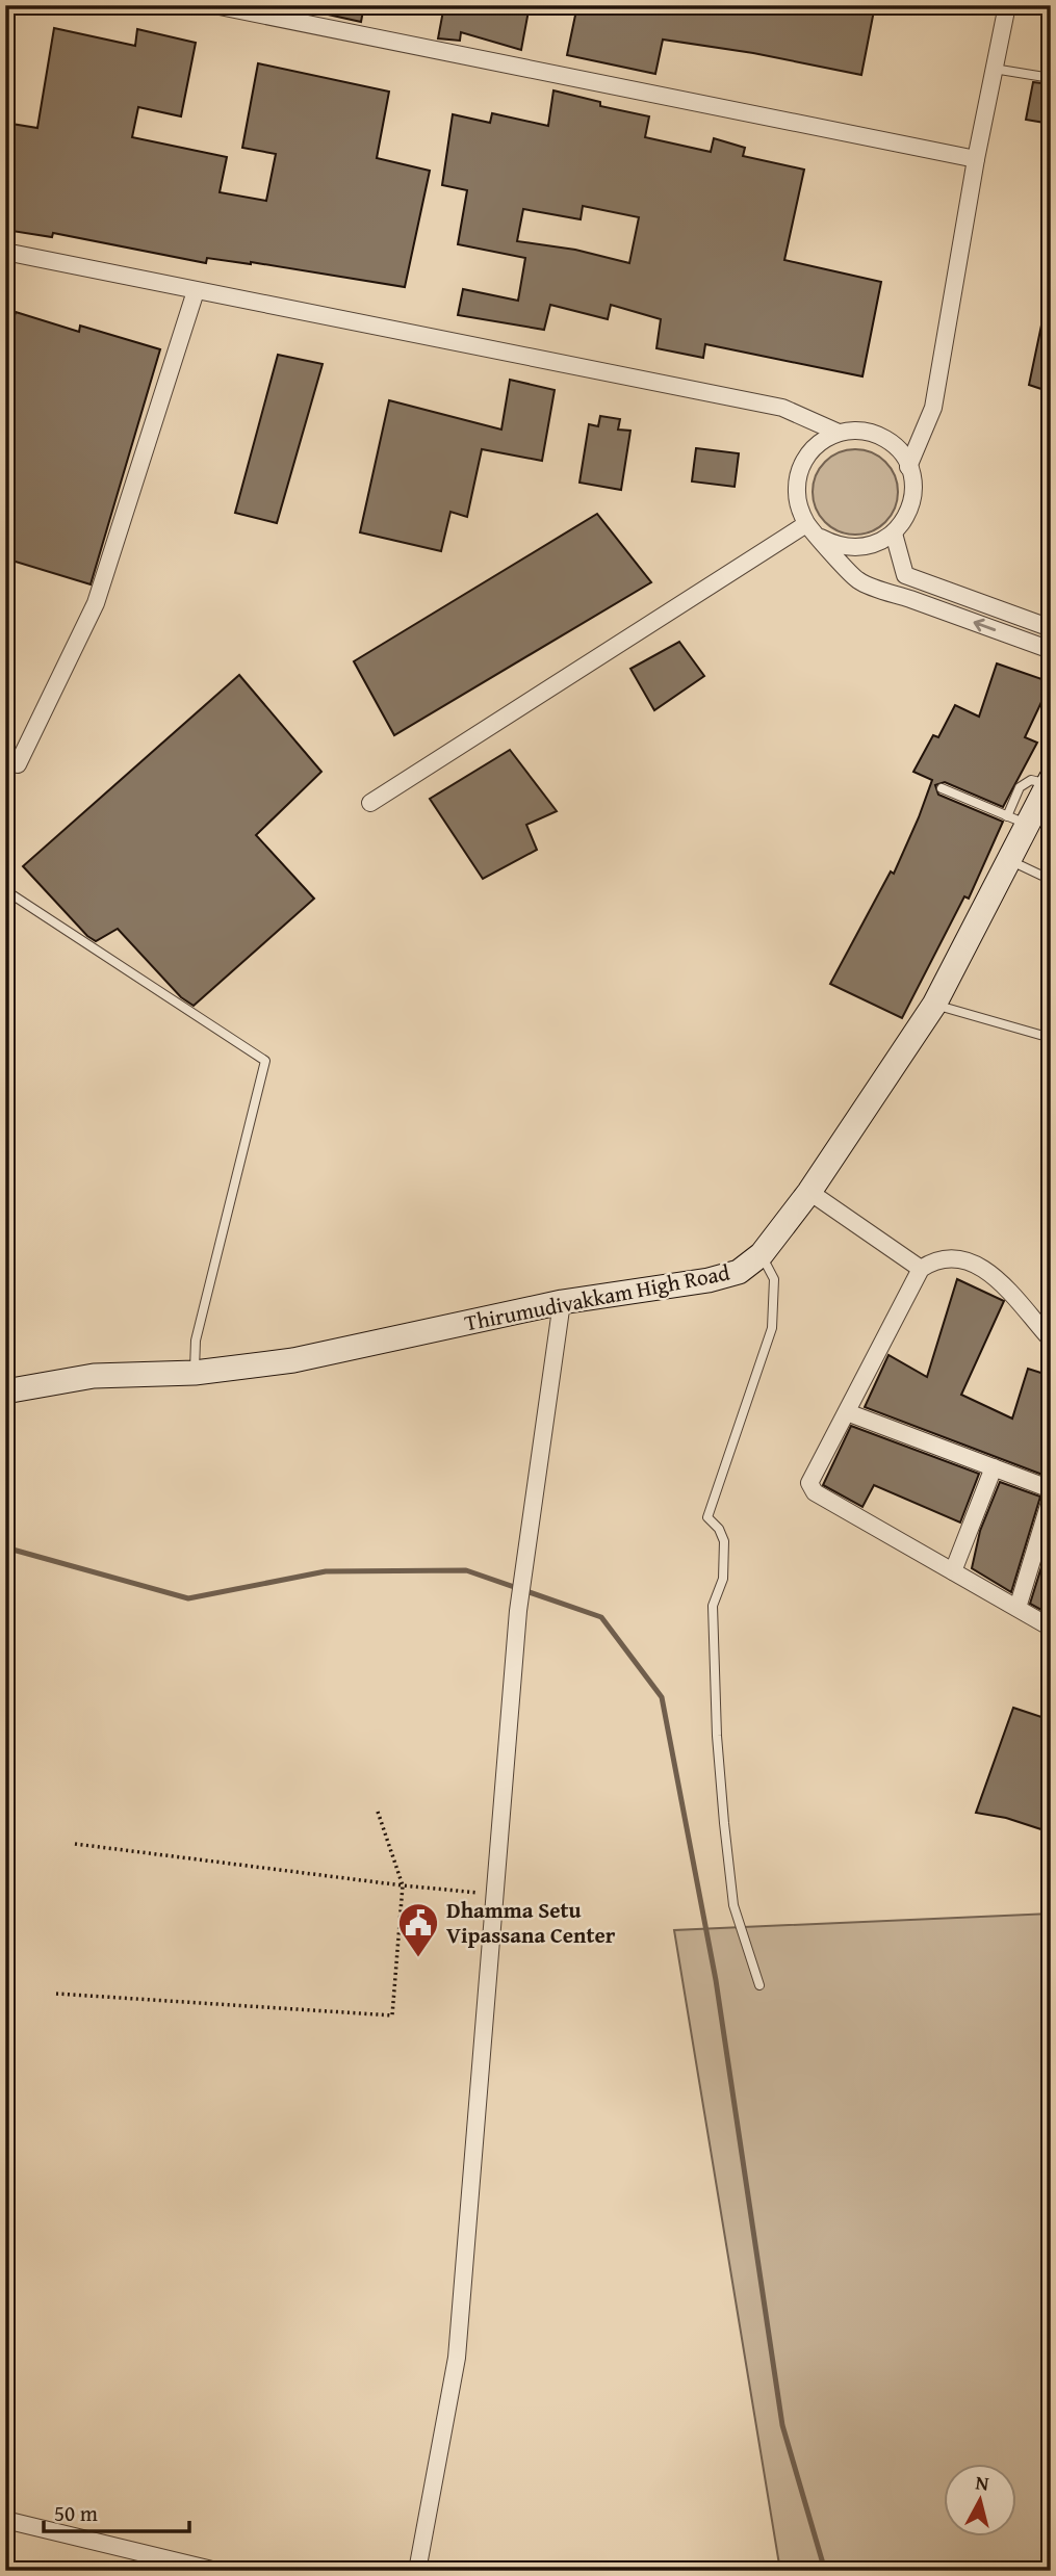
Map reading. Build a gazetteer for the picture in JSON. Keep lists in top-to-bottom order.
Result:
{
  "streets": {
    "main road": ["Thirumudivakkam High Road"]
  },
  "places": {
    "public building": ["Dhamma Setu Vipassana Center"]
  },
  "scale_bar": "50 m",
  "north": "top"
}
